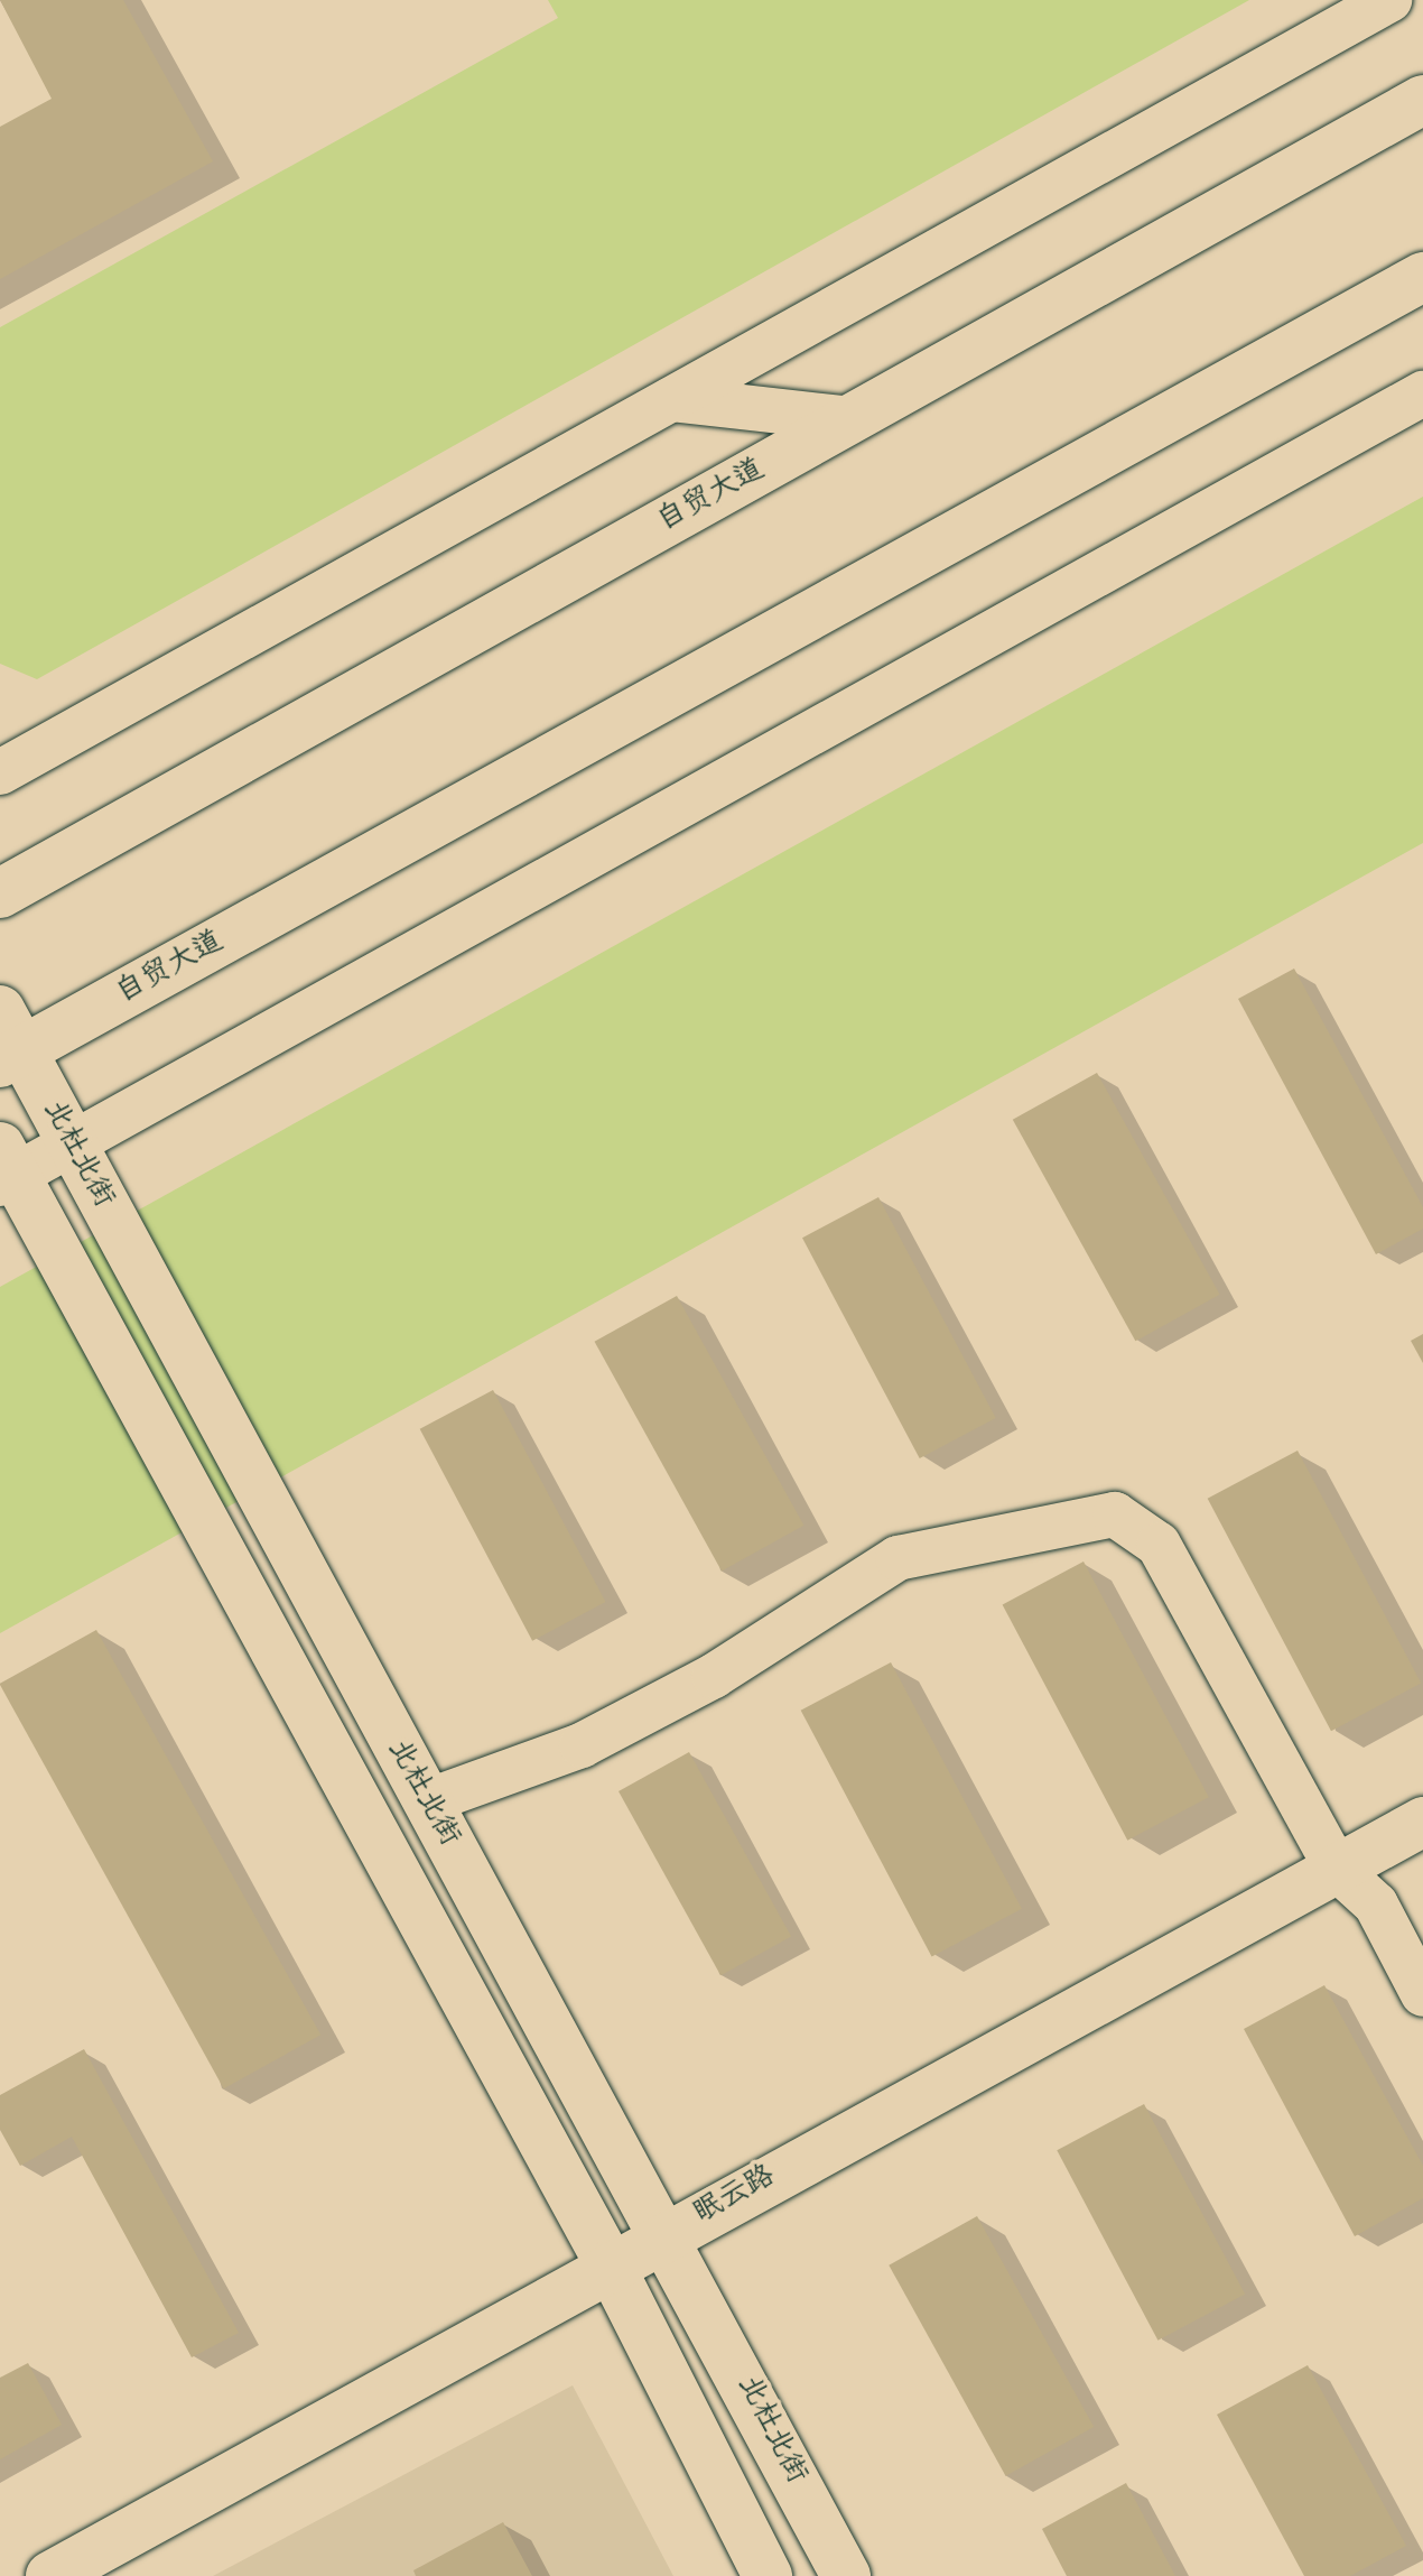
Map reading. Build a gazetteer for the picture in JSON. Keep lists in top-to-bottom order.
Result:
{
  "streets": {
    "main road": ["自贸大道", "北杜北街", "眠云路"]
  },
  "crossings": [
    ["自贸大道", "北杜北街"],
    ["北杜北街", "眠云路"]
  ]
}
